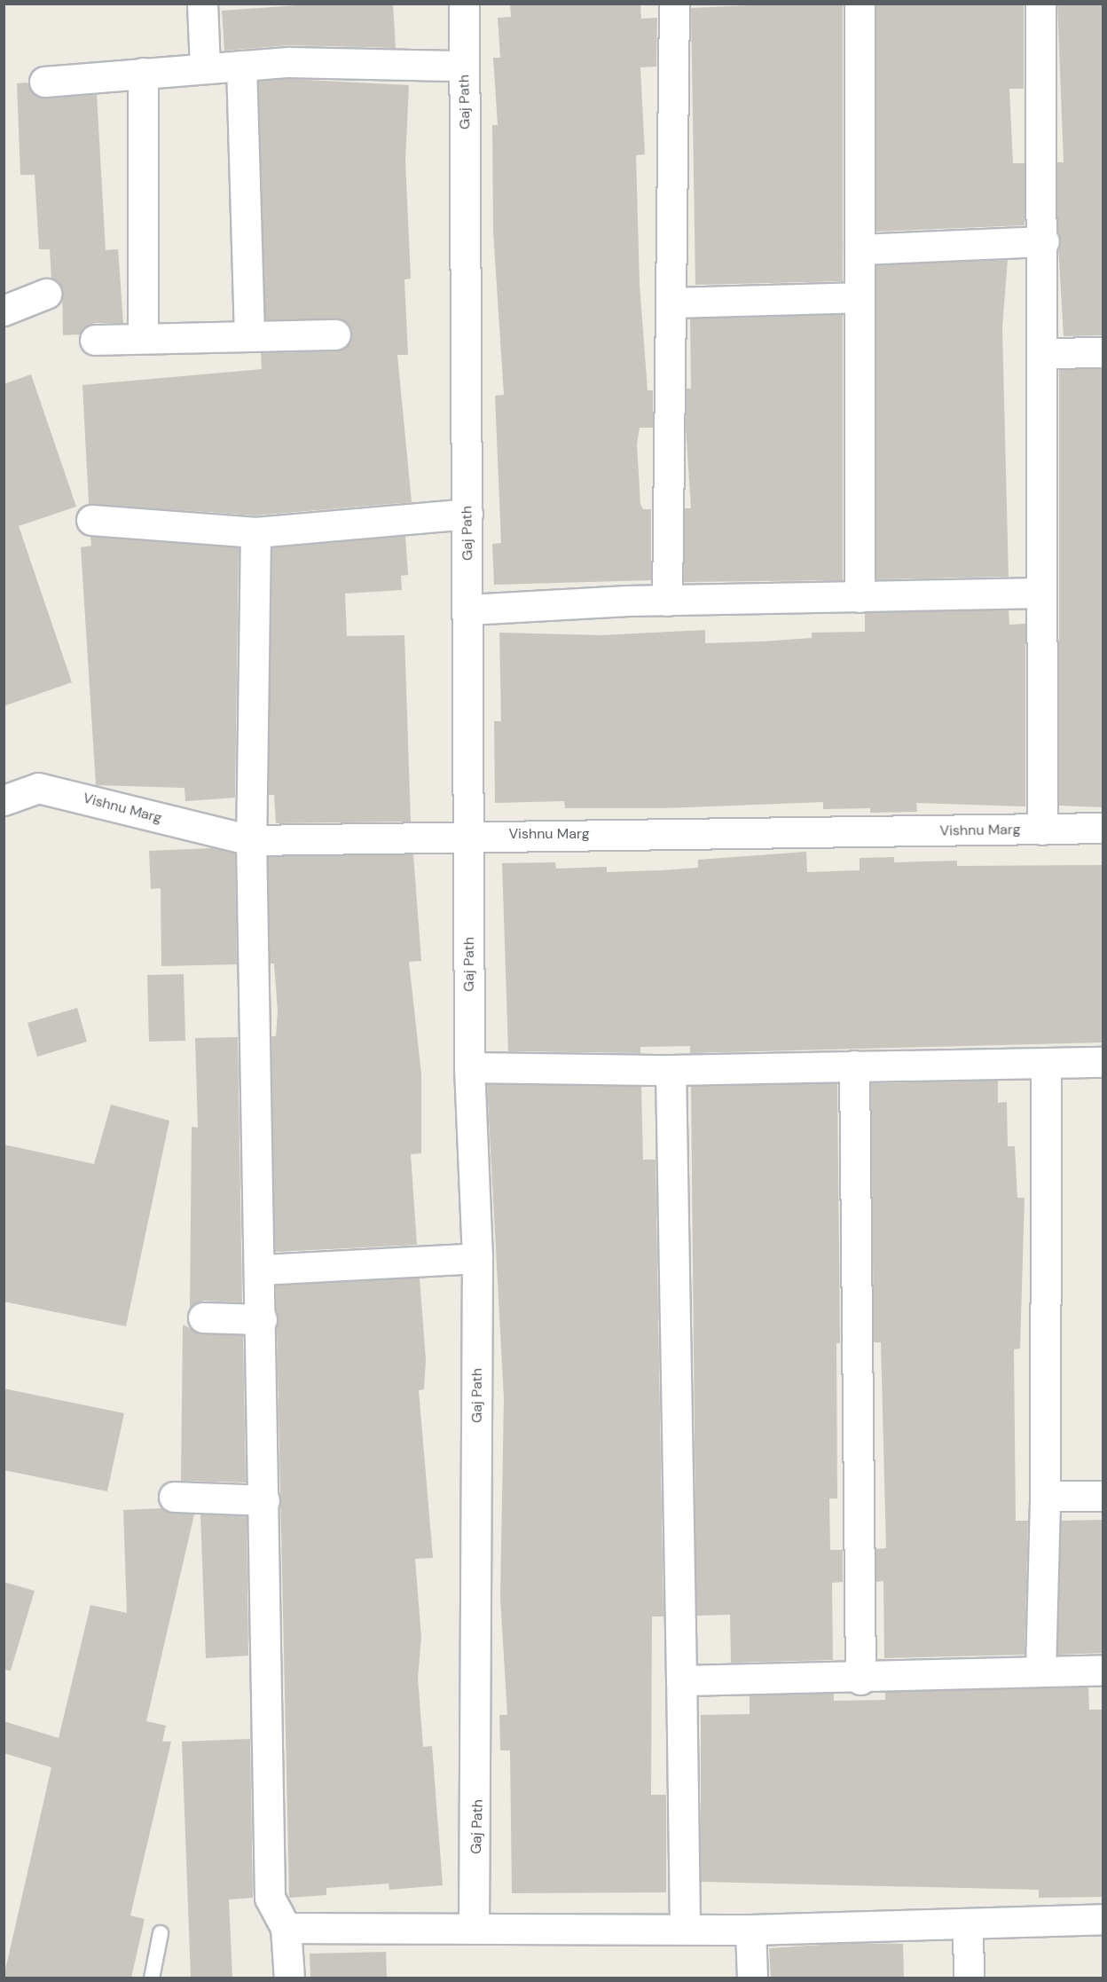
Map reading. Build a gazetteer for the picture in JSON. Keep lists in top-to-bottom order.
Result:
{
  "streets": {
    "street": ["Gaj Path", "Vishnu Marg"]
  },
  "crossings": [
    ["Gaj Path", "Vishnu Marg"]
  ]
}
